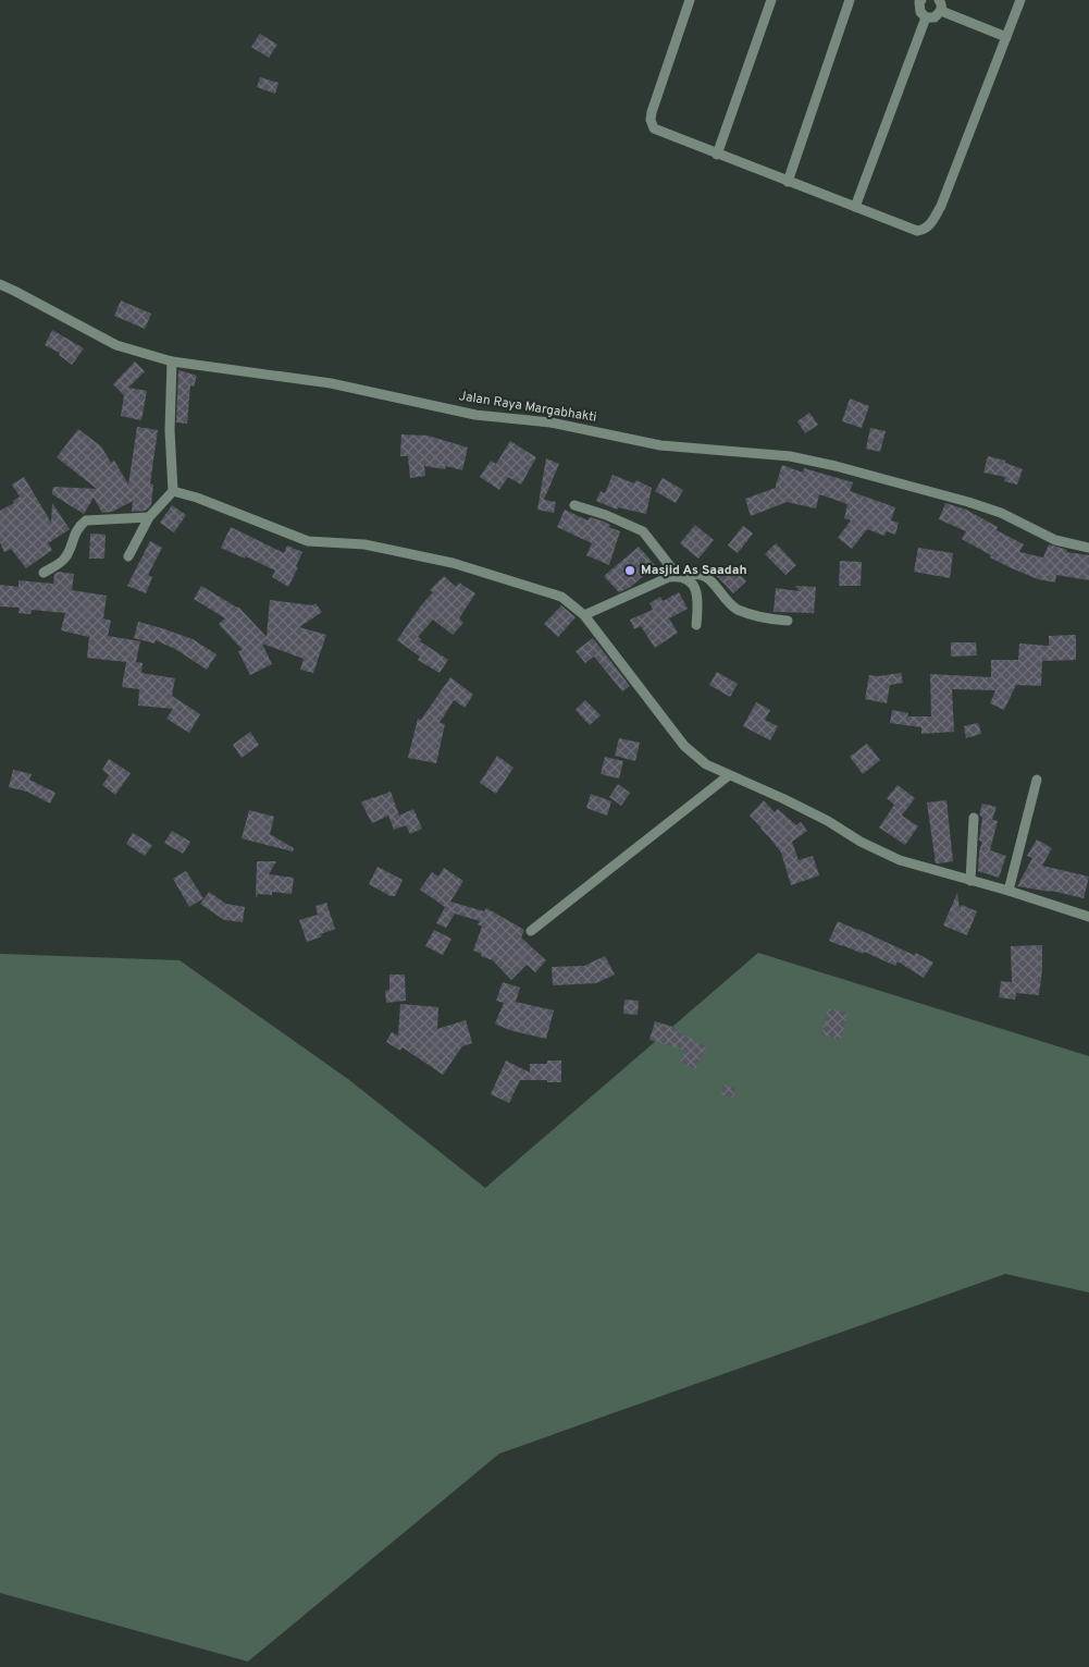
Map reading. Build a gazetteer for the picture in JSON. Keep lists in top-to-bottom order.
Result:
{
  "streets": {
    "street": ["Jalan Raya Margabhakti"]
  },
  "places": ["Masjid As Saadah"]
}
